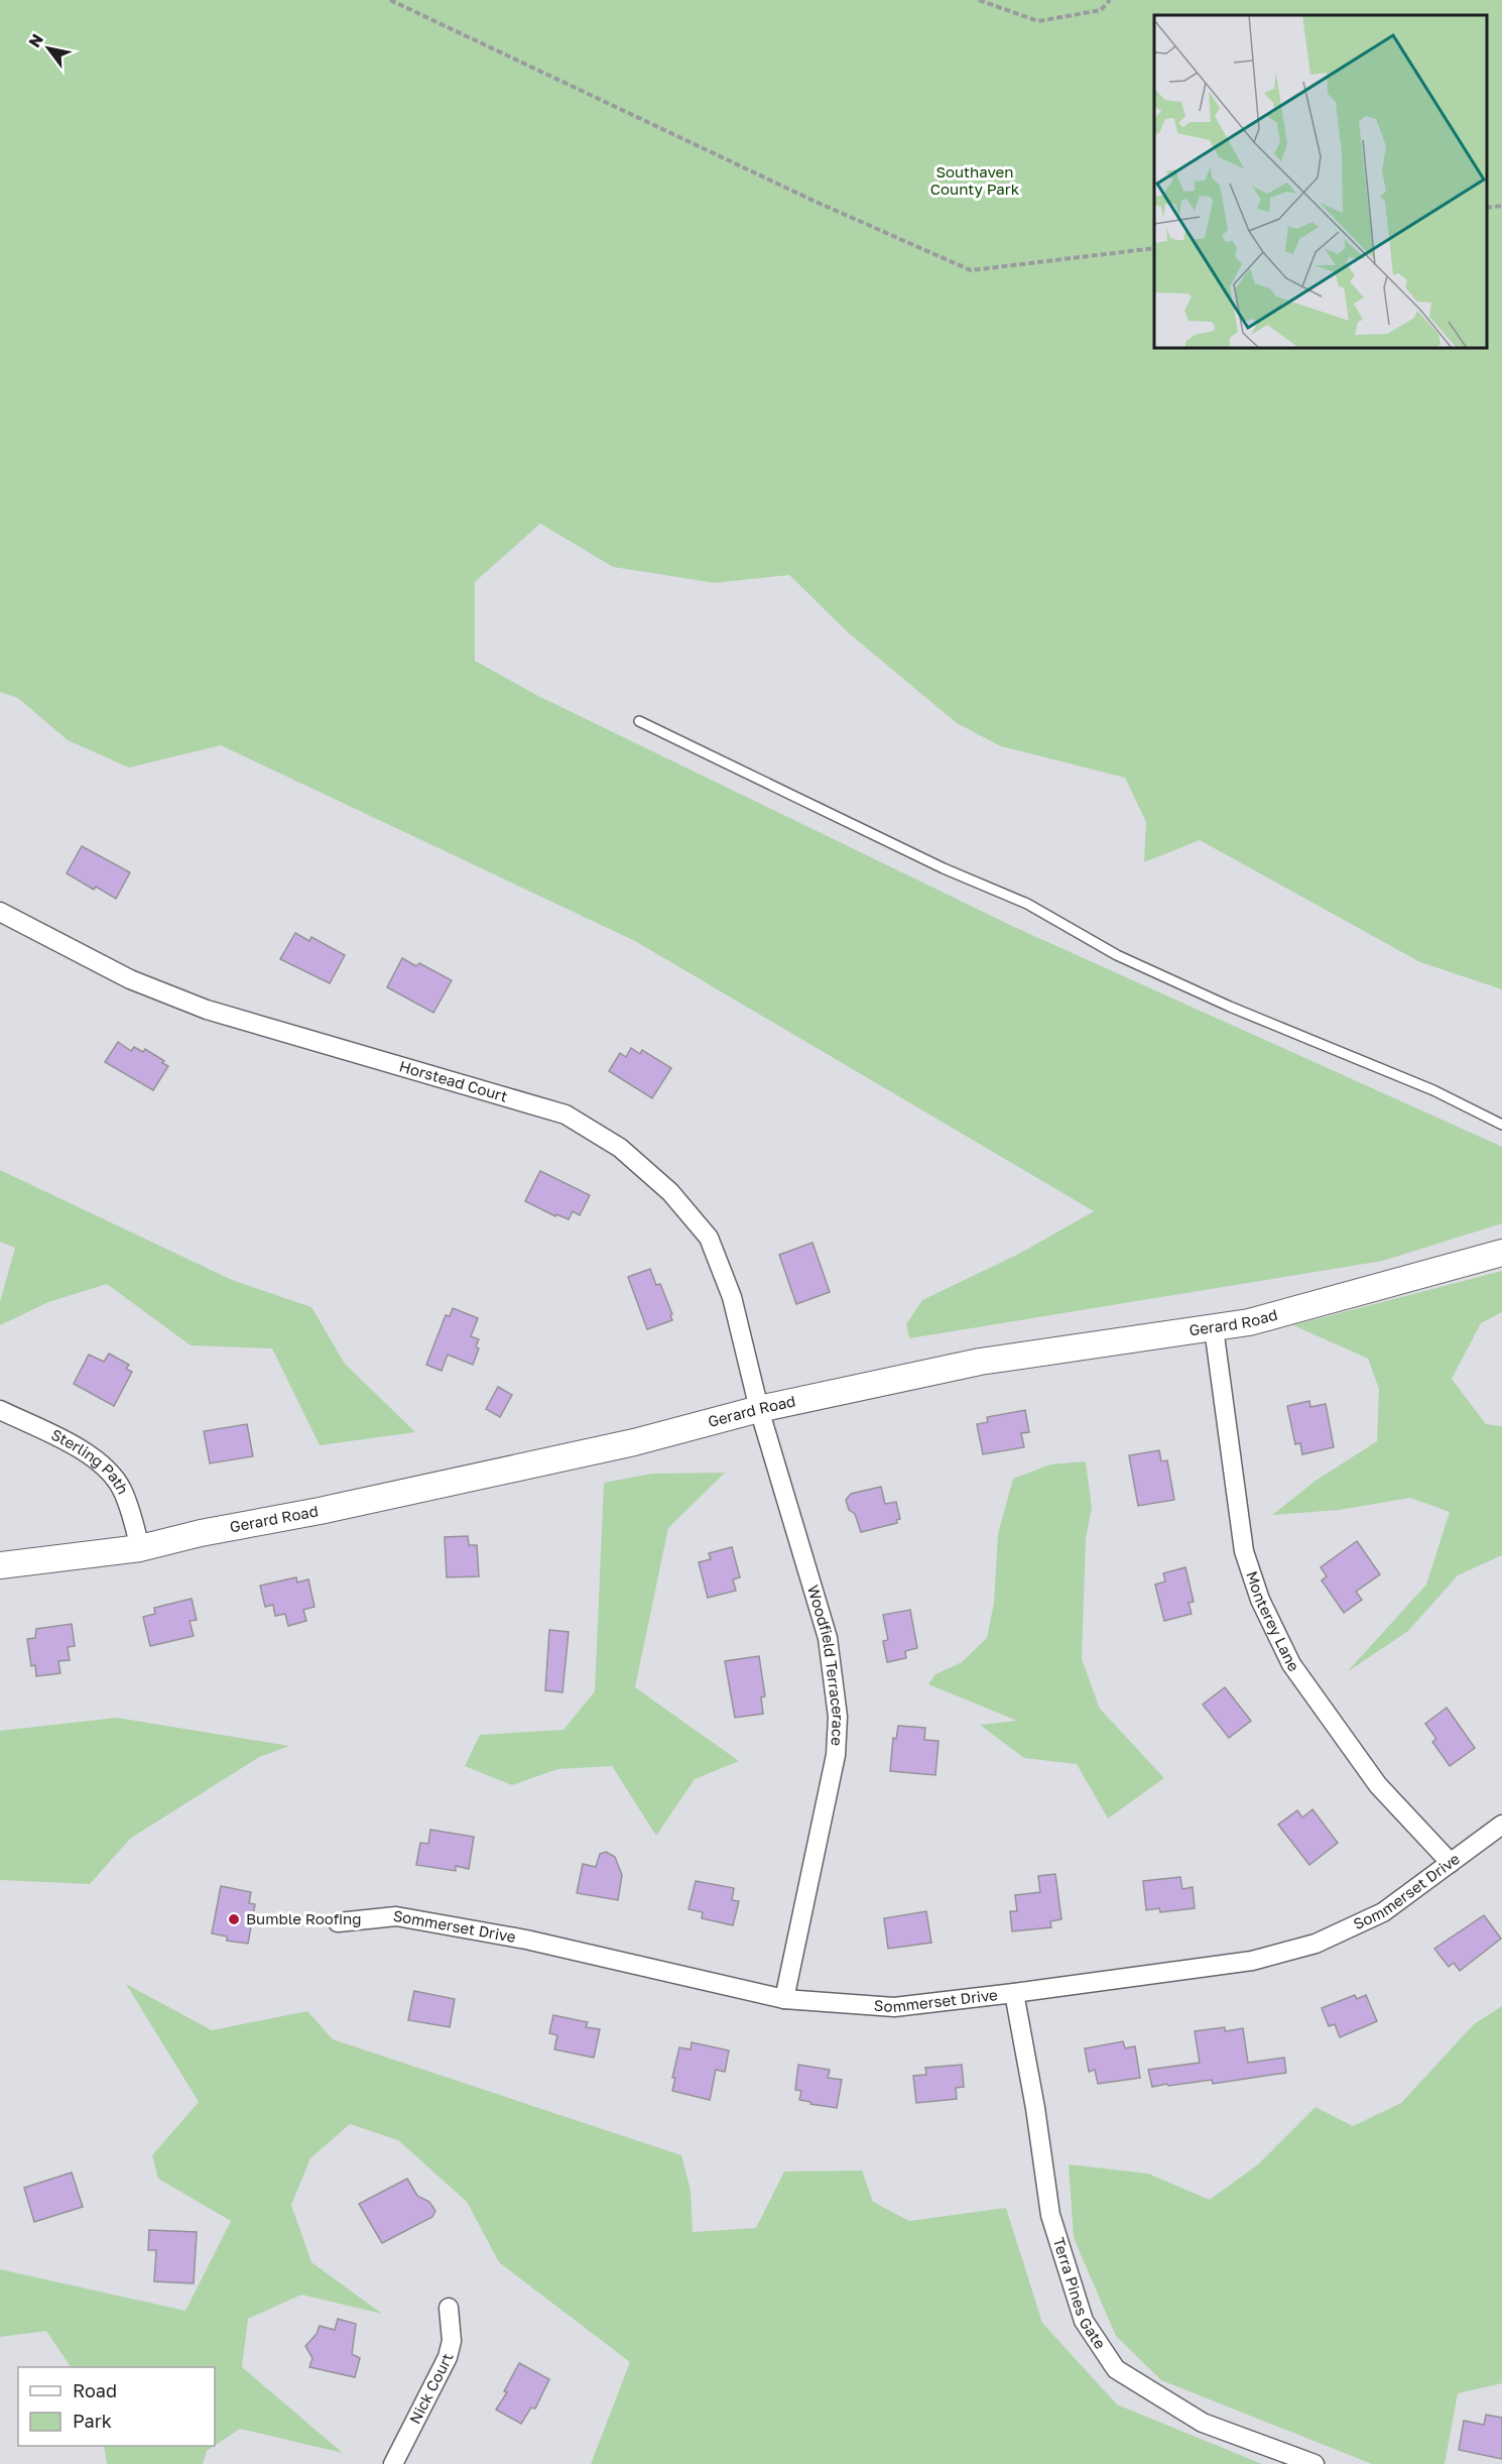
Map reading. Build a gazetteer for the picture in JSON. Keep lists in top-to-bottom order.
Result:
{
  "streets": {
    "street": [
      "Horstead Court",
      "Gerard Road",
      "Sterling Path",
      "Monterey Lane",
      "Woodfield Terracerace",
      "Sommerset Drive",
      "Terra Pines Gate",
      "Nick Court"
    ]
  },
  "crossings": [
    ["Horstead Court", "Gerard Road"],
    ["Horstead Court", "Woodfield Terracerace"],
    ["Gerard Road", "Sterling Path"],
    ["Gerard Road", "Monterey Lane"],
    ["Gerard Road", "Woodfield Terracerace"],
    ["Monterey Lane", "Sommerset Drive"],
    ["Woodfield Terracerace", "Sommerset Drive"],
    ["Sommerset Drive", "Terra Pines Gate"]
  ],
  "parks": ["Southaven County Park"],
  "places": ["Bumble Roofing"],
  "legend": ["Road", "Park"],
  "north": "top left"
}
